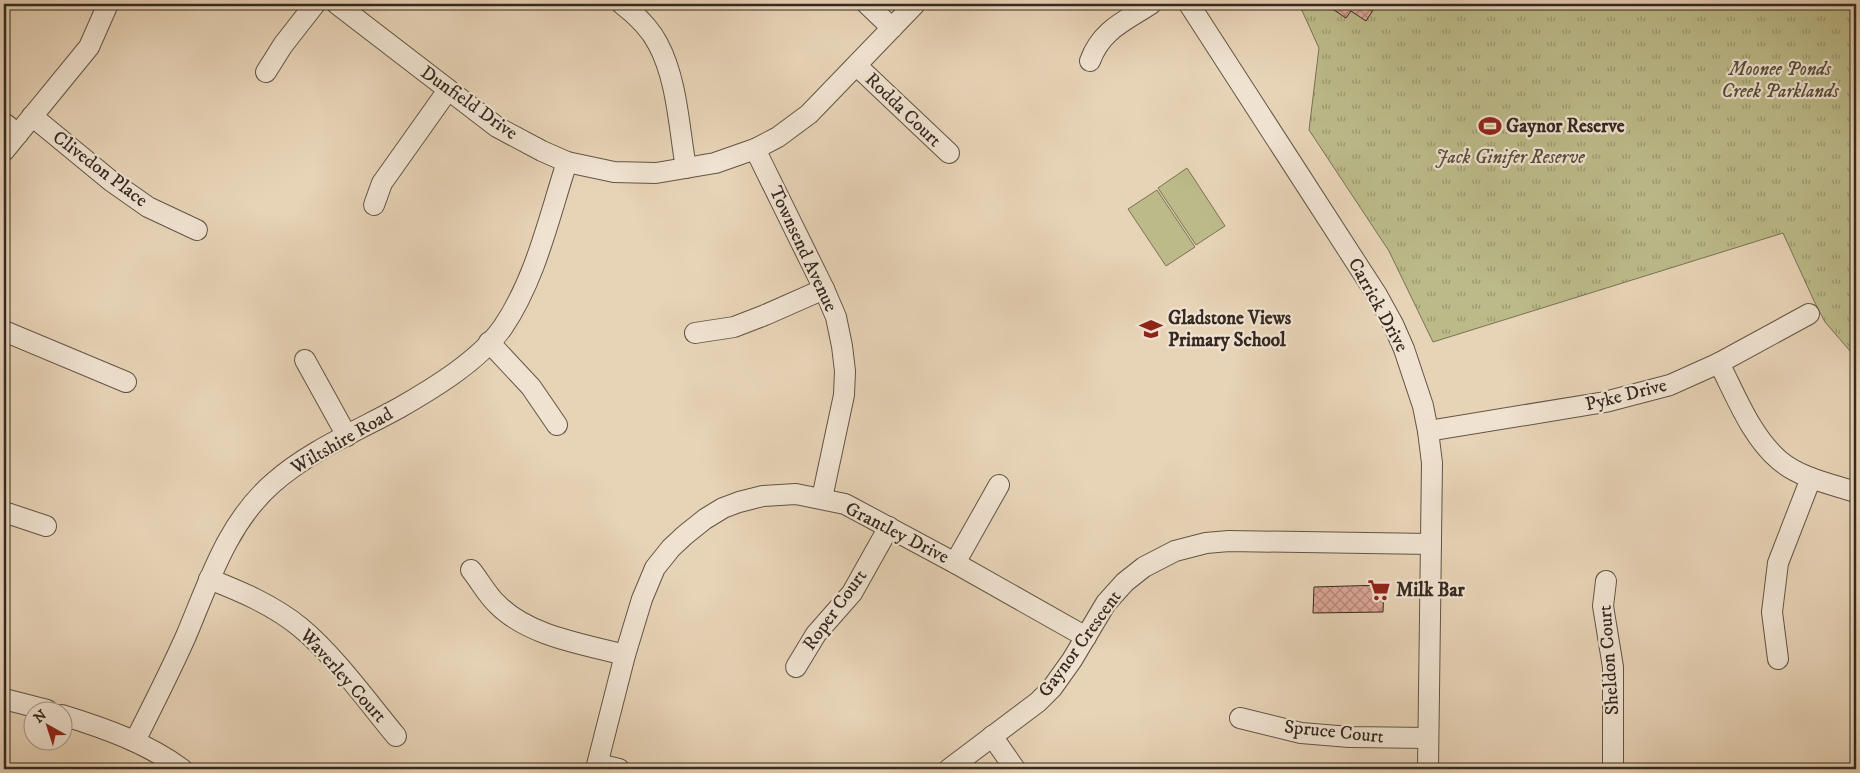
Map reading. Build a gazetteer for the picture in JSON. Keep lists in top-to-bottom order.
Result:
{
  "streets": {
    "street": [
      "Dunfield Drive",
      "Rodda Court",
      "Clivedon Place",
      "Townsend Avenue",
      "Carrick Drive",
      "Pyke Drive",
      "Wiltshire Road",
      "Grantley Drive",
      "Roper Court",
      "Gaynor Crescent",
      "Sheldon Court",
      "Waverley Court",
      "Spruce Court"
    ]
  },
  "crossings": [
    ["Dunfield Drive", "Rodda Court"],
    ["Dunfield Drive", "Townsend Avenue"],
    ["Dunfield Drive", "Wiltshire Road"],
    ["Townsend Avenue", "Grantley Drive"],
    ["Carrick Drive", "Pyke Drive"],
    ["Carrick Drive", "Gaynor Crescent"],
    ["Carrick Drive", "Spruce Court"],
    ["Wiltshire Road", "Waverley Court"],
    ["Grantley Drive", "Roper Court"],
    ["Grantley Drive", "Gaynor Crescent"]
  ],
  "parks": ["Moonee Ponds Creek Parklands", "Jack Ginifer Reserve"],
  "places": {
    "sports": ["Gaynor Reserve"],
    "school or university": ["Gladstone Views Primary School"],
    "supermarket": ["Milk Bar"]
  },
  "north": "top left"
}
